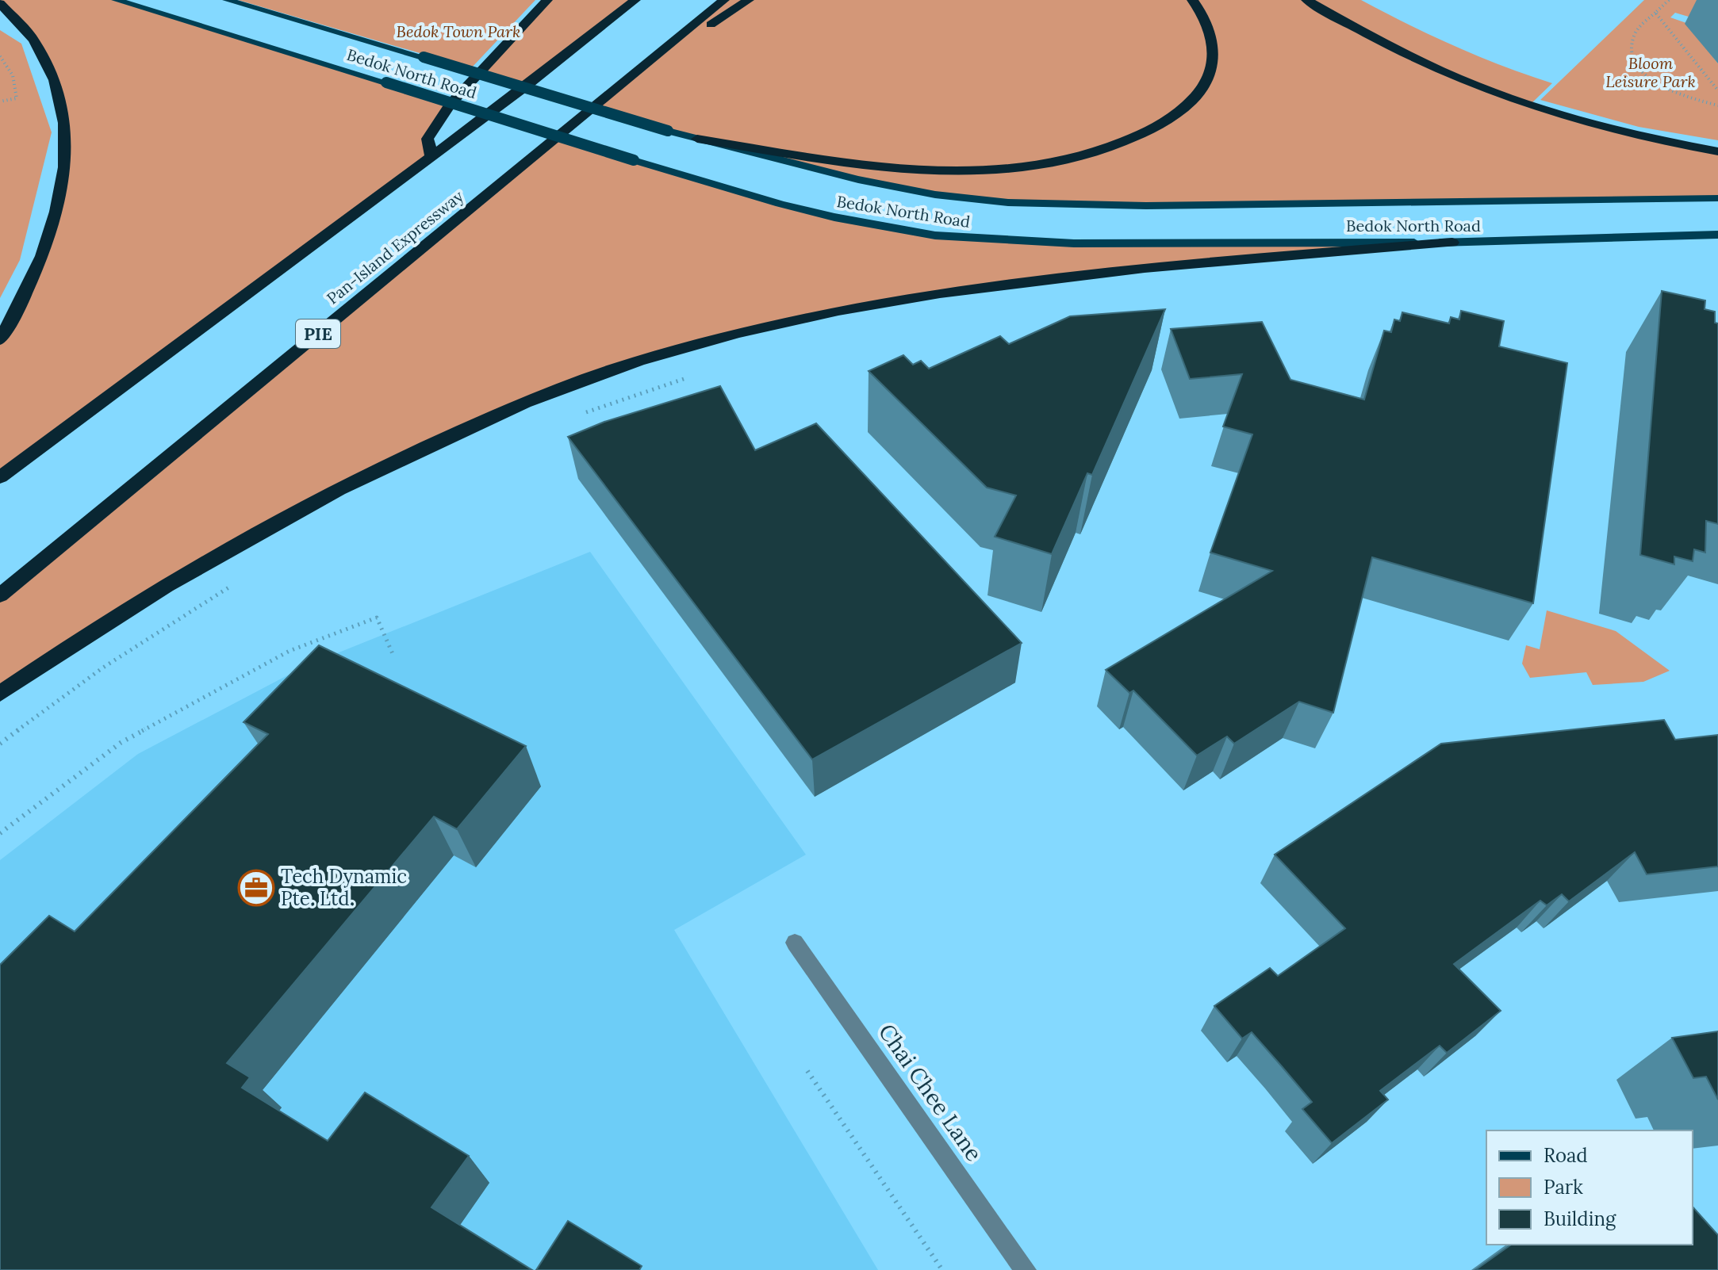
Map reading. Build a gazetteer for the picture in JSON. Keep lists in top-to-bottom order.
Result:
{
  "streets": {
    "highway": ["Pan-Island Expressway", "PIE"],
    "main road": ["Bedok North Road"],
    "street": ["Chai Chee Lane"]
  },
  "parks": ["Bedok Town Park", "Bloom Leisure Park"],
  "places": {
    "office": ["Tech Dynamic Pte. Ltd."]
  },
  "legend": ["Road", "Park", "Building"]
}
